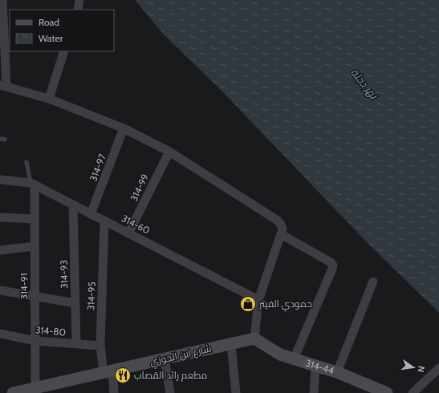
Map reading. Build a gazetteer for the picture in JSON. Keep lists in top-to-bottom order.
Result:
{
  "streets": {
    "street": [
      "314-97",
      "314-99",
      "314-60",
      "314-93",
      "314-91",
      "314-95",
      "314-80",
      "شارع ابن الجوزي",
      "314-44"
    ]
  },
  "crossings": [
    ["314-97", "314-60"],
    ["314-99", "314-60"],
    ["314-60", "314-93"],
    ["314-60", "314-91"],
    ["314-60", "314-95"],
    ["314-93", "314-80"],
    ["314-91", "314-80"],
    ["314-91", "شارع ابن الجوزي"],
    ["314-95", "314-80"],
    ["314-95", "شارع ابن الجوزي"],
    ["شارع ابن الجوزي", "314-44"]
  ],
  "water": ["نهر دجلة"],
  "places": {
    "shop": ["حمودي الفيتر"],
    "restaurant": ["مطعم رائد القصاب"]
  },
  "legend": ["Road", "Water"],
  "north": "right"
}
